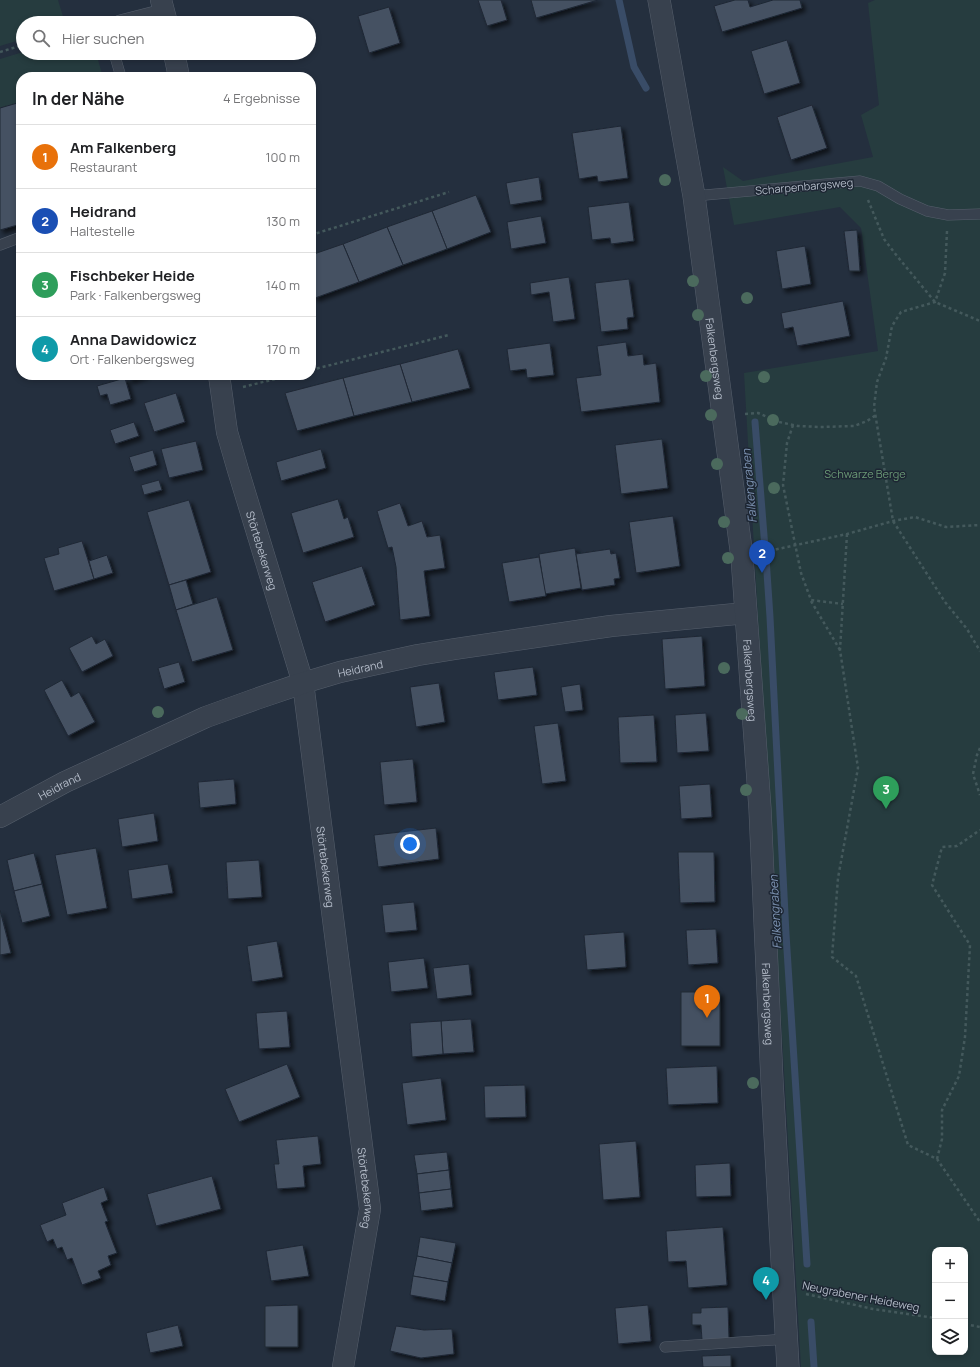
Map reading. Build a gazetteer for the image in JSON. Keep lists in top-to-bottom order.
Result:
{
  "streets": {
    "street": ["Falkenbergsweg", "Störtebekerweg", "Heidrand"],
    "lane": ["Scharpenbargsweg"],
    "path": ["Neugrabener Heideweg"]
  },
  "crossings": [
    ["Scharpenbargsweg", "Falkenbergsweg"],
    ["Falkenbergsweg", "Heidrand"],
    ["Falkenbergsweg", "Neugrabener Heideweg"],
    ["Störtebekerweg", "Heidrand"]
  ],
  "water": ["Falkengraben"],
  "parks": ["Schwarze Berge"],
  "page": {
    "search": "Hier suchen",
    "heading": ["In der Nähe", "4 Ergebnisse"],
    "list": [
      {
        "mark": "1",
        "name": "Am Falkenberg",
        "note": "Restaurant",
        "value": "100 m"
      },
      {
        "mark": "2",
        "name": "Heidrand",
        "note": "Haltestelle",
        "value": "130 m"
      },
      {
        "mark": "3",
        "name": "Fischbeker Heide",
        "note": "Park · Falkenbergsweg",
        "value": "140 m"
      },
      {
        "mark": "4",
        "name": "Anna Dawidowicz",
        "note": "Ort · Falkenbergsweg",
        "value": "170 m"
      }
    ],
    "pins": [
      "2",
      "3",
      "1",
      "4"
    ],
    "map_buttons": ["+", "−"]
  }
}
